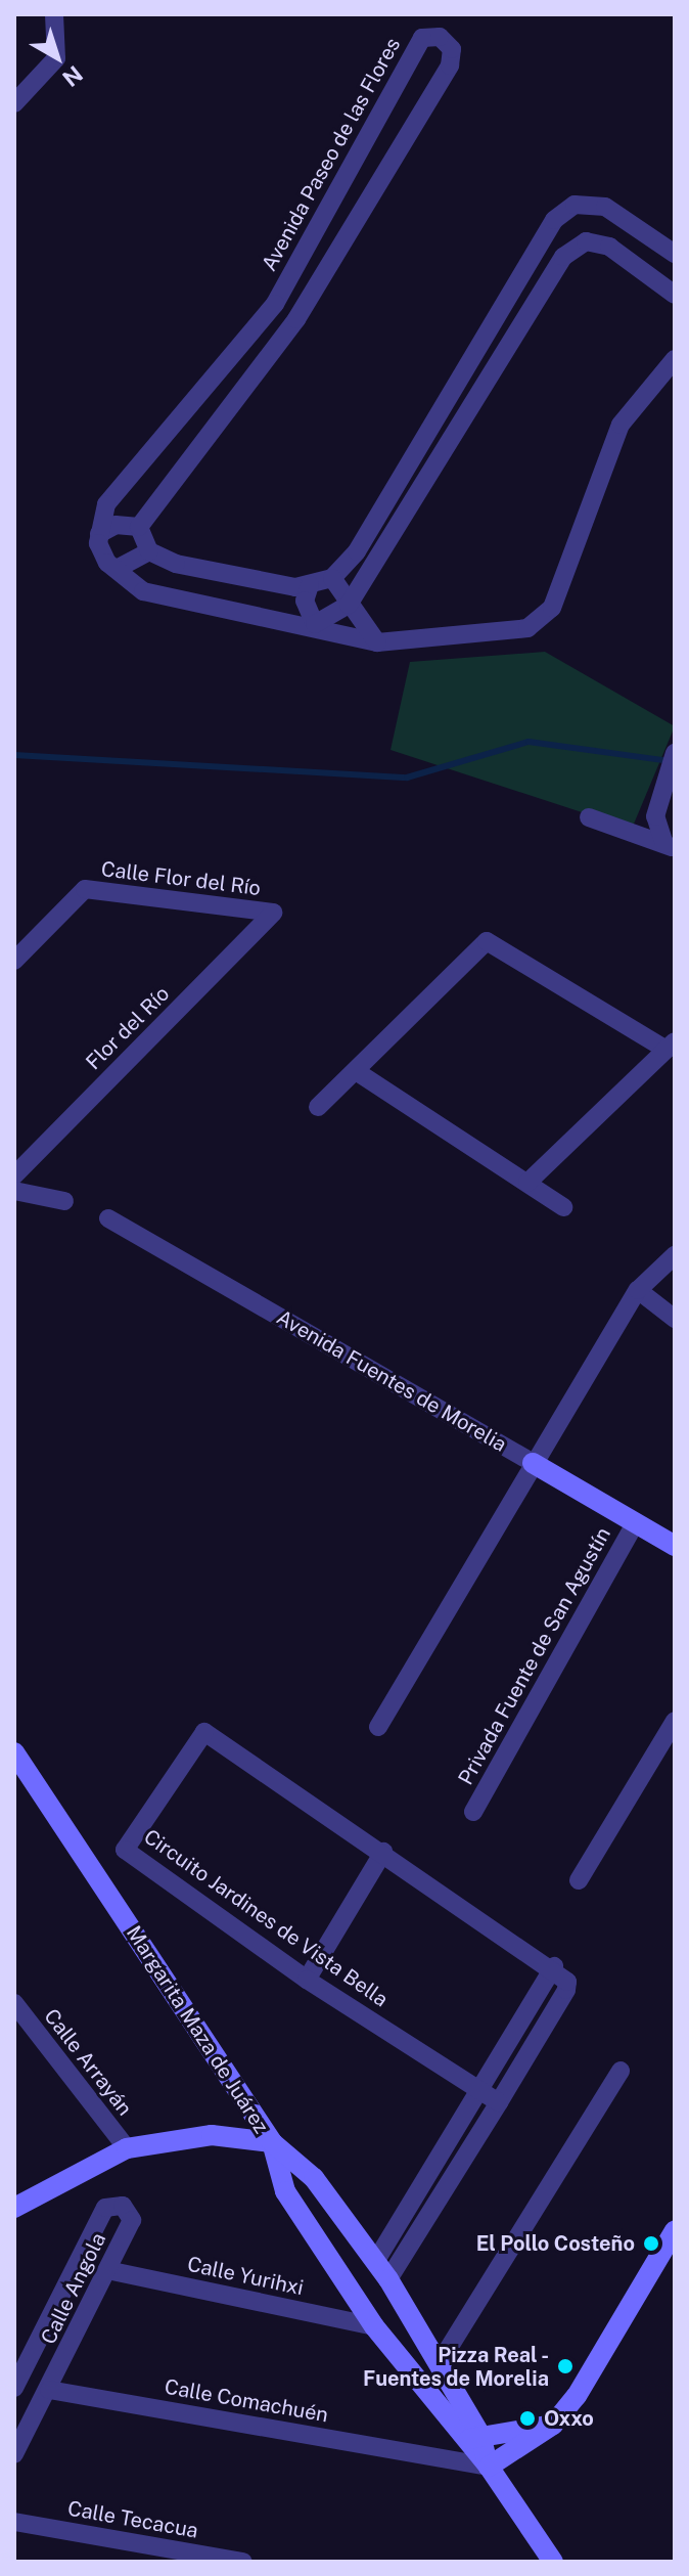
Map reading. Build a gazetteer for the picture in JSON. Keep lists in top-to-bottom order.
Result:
{
  "streets": {
    "main road": ["Avenida Fuentes de Morelia", "Margarita Maza de Juárez"],
    "street": [
      "Avenida Paseo de las Flores",
      "Calle Flor del Río",
      "Flor del Río",
      "Privada Fuente de San Agustín",
      "Circuito Jardines de Vista Bella",
      "Calle Arrayán",
      "Calle Yurihxi",
      "Calle Angola",
      "Calle Comachuén",
      "Calle Tecacua"
    ]
  },
  "crossings": [
    ["Calle Flor del Río", "Flor del Río"],
    ["Avenida Fuentes de Morelia", "Privada Fuente de San Agustín"],
    ["Margarita Maza de Juárez", "Calle Yurihxi"],
    ["Margarita Maza de Juárez", "Calle Comachuén"],
    ["Calle Yurihxi", "Calle Angola"],
    ["Calle Angola", "Calle Comachuén"]
  ],
  "places": ["El Pollo Costeño", "Pizza Real - Fuentes de Morelia", "Oxxo"],
  "north": "bottom right"
}
